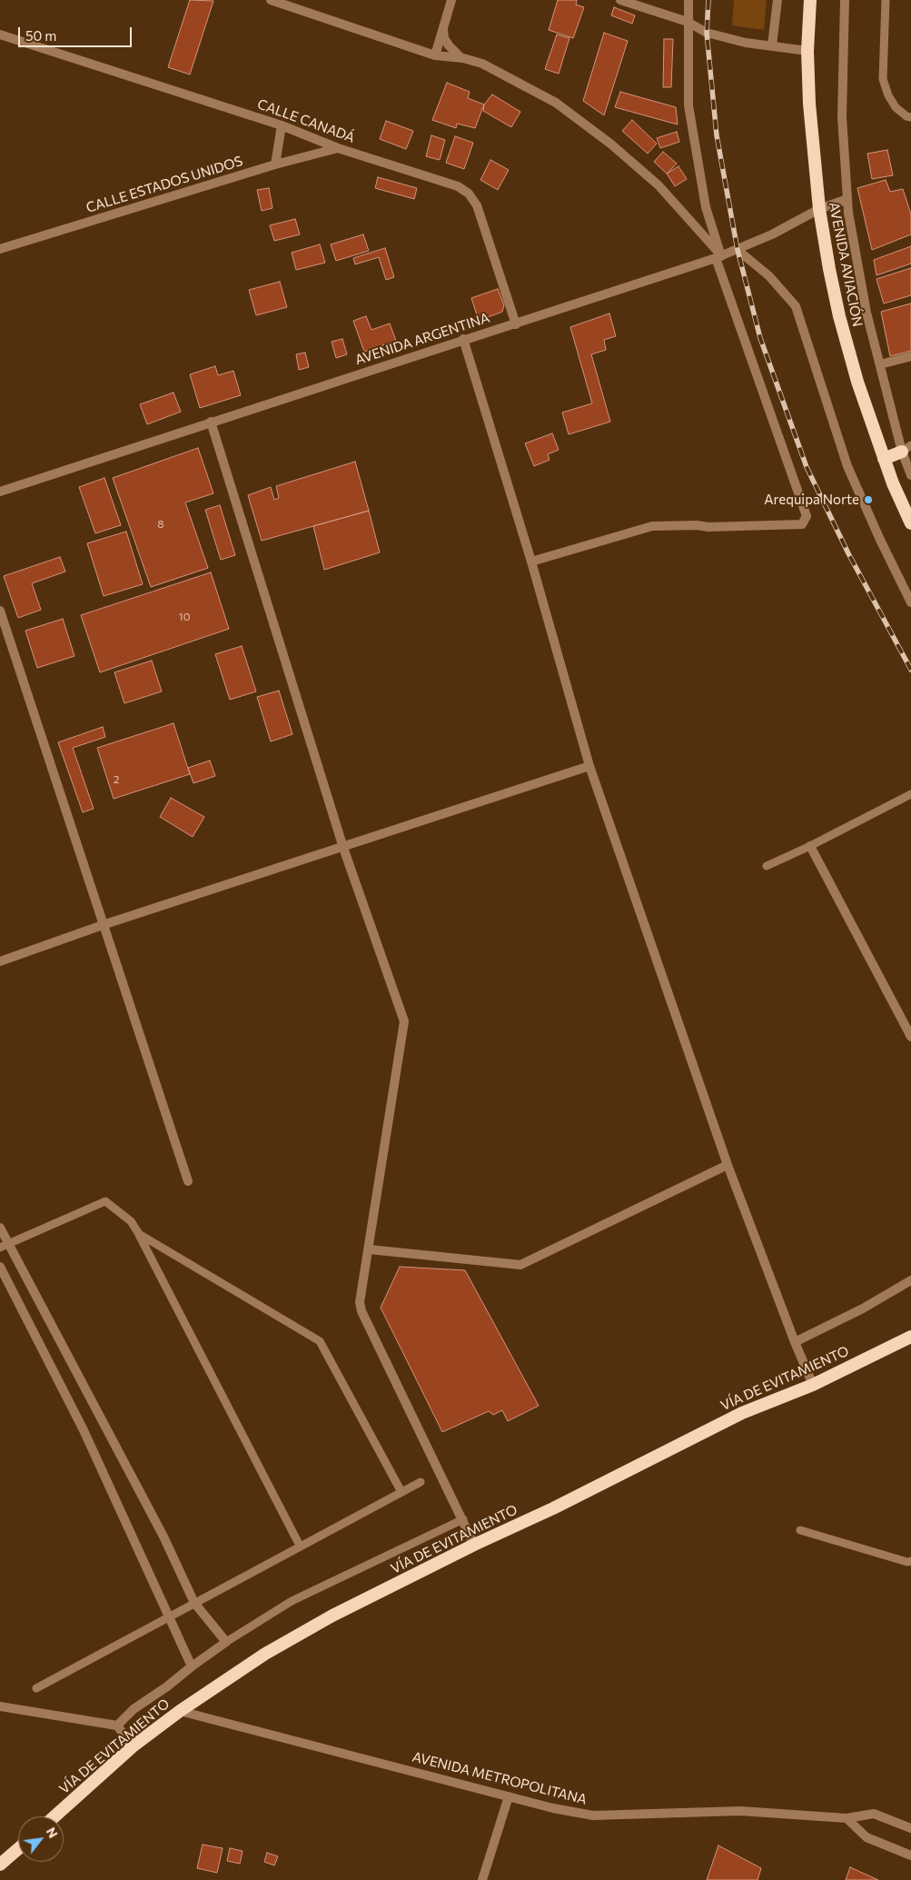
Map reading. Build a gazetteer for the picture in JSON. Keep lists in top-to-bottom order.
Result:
{
  "streets": {
    "highway": ["AVENIDA AVIACIÓN", "VÍA DE EVITAMIENTO"],
    "street": [
      "CALLE CANADÁ",
      "CALLE ESTADOS UNIDOS",
      "AVENIDA ARGENTINA",
      "AVENIDA METROPOLITANA"
    ]
  },
  "crossings": [
    ["CALLE CANADÁ", "CALLE ESTADOS UNIDOS"],
    ["CALLE CANADÁ", "AVENIDA ARGENTINA"],
    ["AVENIDA AVIACIÓN", "AVENIDA ARGENTINA"],
    ["VÍA DE EVITAMIENTO", "AVENIDA METROPOLITANA"]
  ],
  "places": ["Arequipa Norte"],
  "house_numbers": ["8", "10", "2"],
  "scale_bar": "50 m",
  "north": "top right"
}
